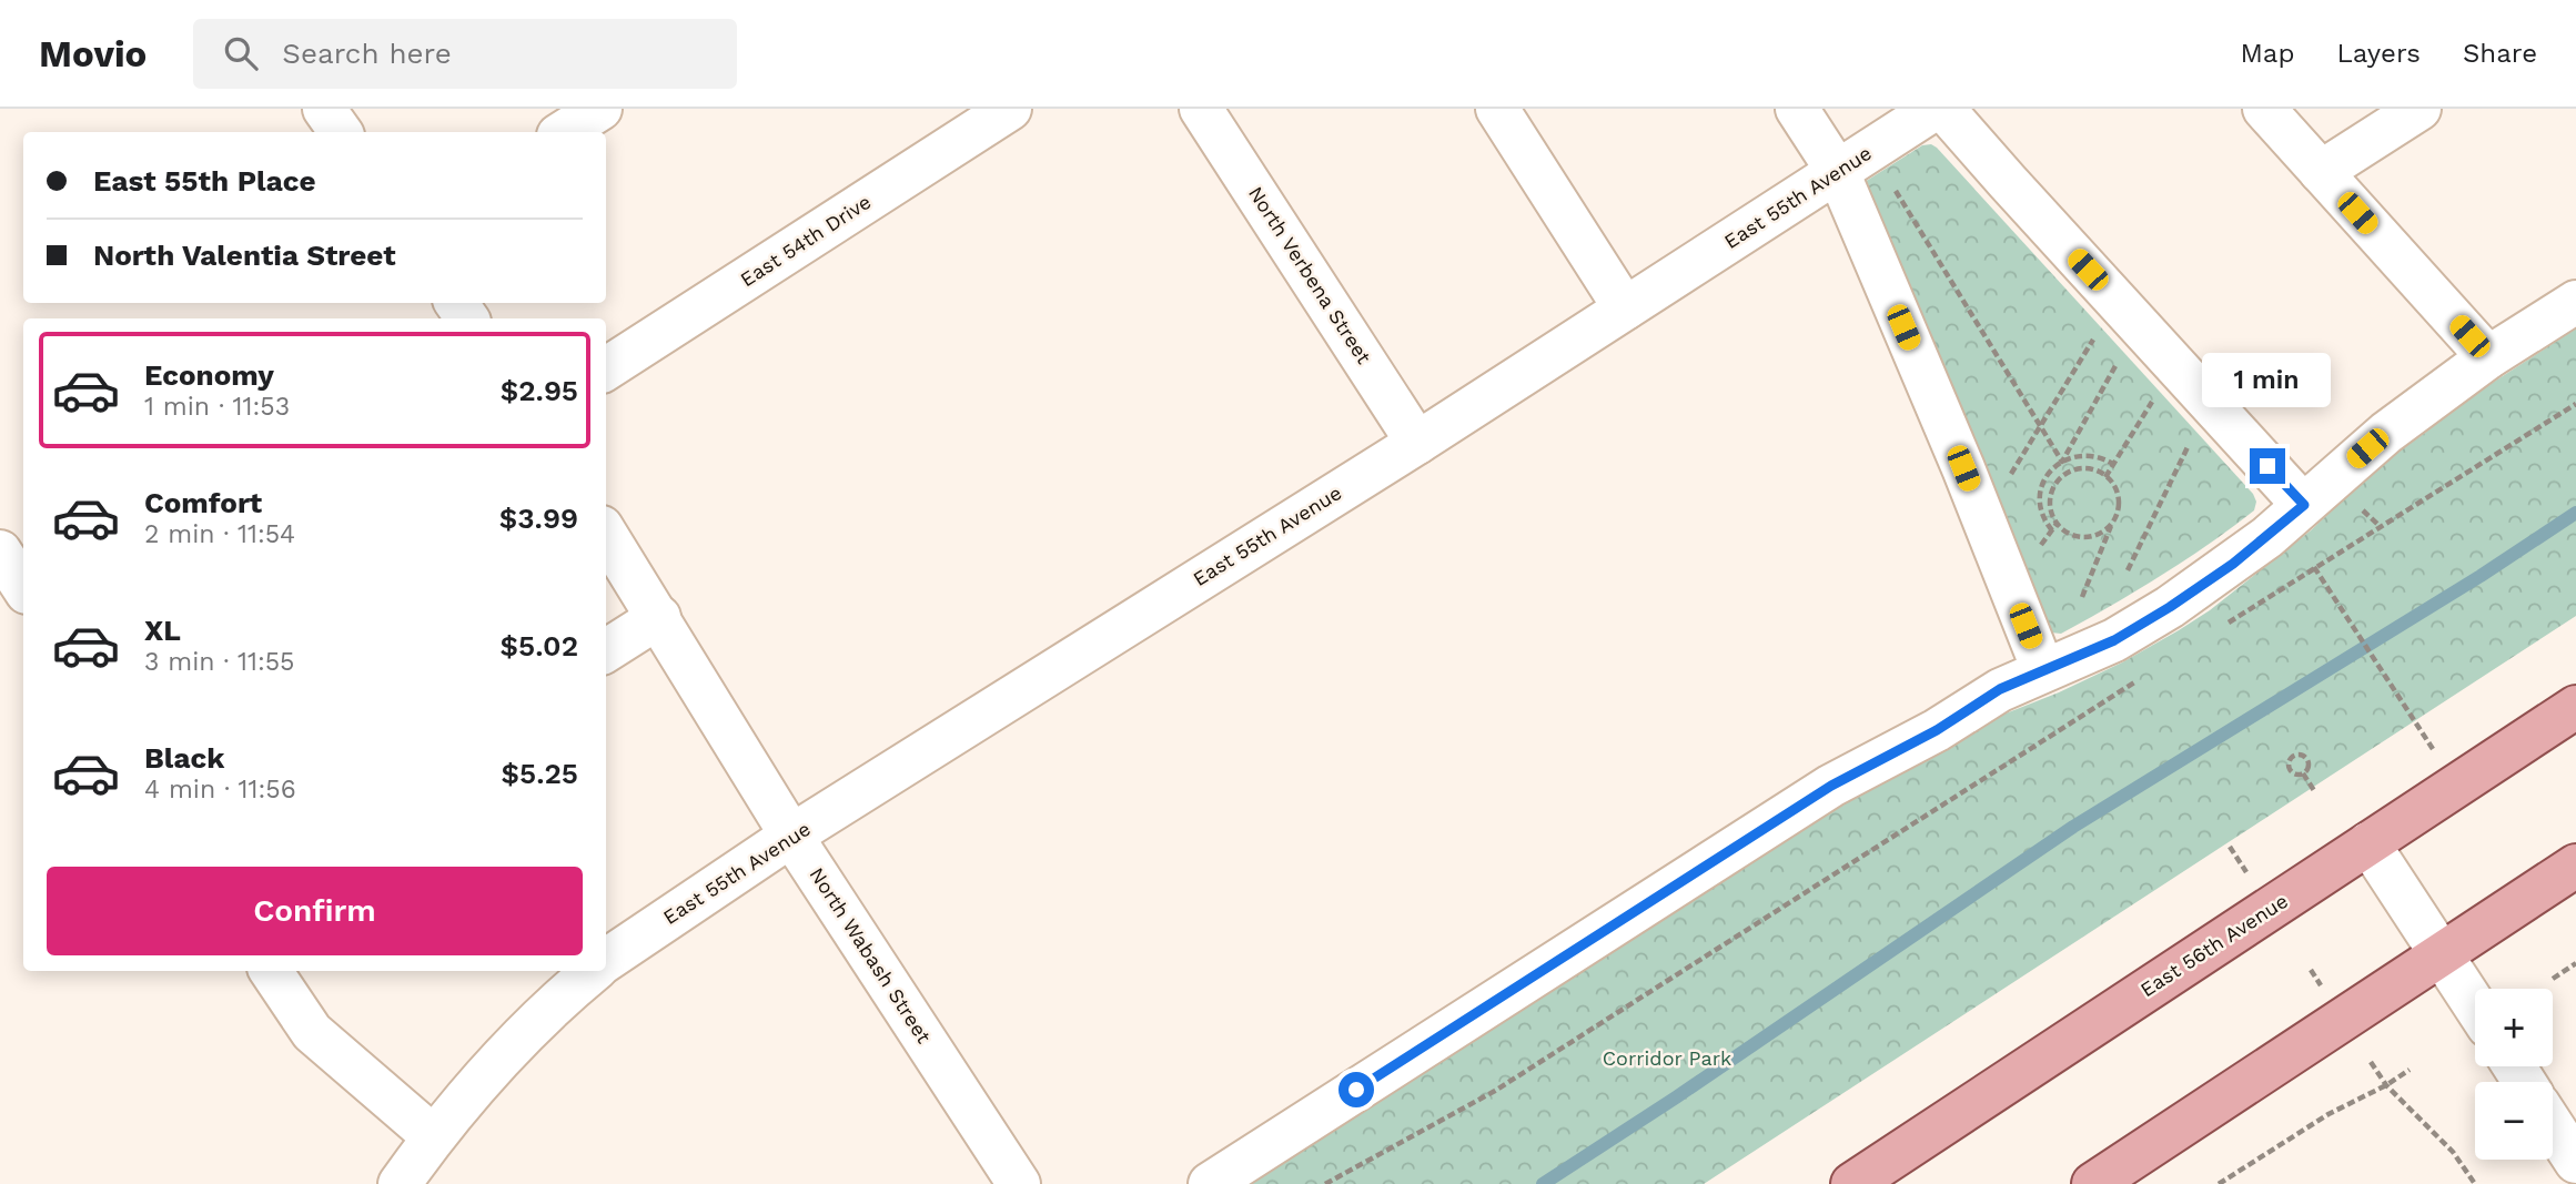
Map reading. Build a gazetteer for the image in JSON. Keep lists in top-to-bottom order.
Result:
{
  "streets": {
    "main road": ["East 56th Avenue"],
    "street": [
      "East 55th Avenue",
      "East 54th Drive",
      "North Verbena Street",
      "North Wabash Street"
    ]
  },
  "crossings": [
    ["East 55th Avenue", "North Verbena Street"],
    ["East 55th Avenue", "North Wabash Street"]
  ],
  "parks": ["Corridor Park"],
  "page": {
    "header": "Movio",
    "search": "Search here",
    "nav": ["Map", "Layers", "Share"],
    "banner": ["East 55th Place", "North Valentia Street"],
    "list": [
      {
        "name": "Economy",
        "note": "1 min · 11:53",
        "value": "$2.95"
      },
      {
        "name": "Comfort",
        "note": "2 min · 11:54",
        "value": "$3.99"
      },
      {
        "name": "XL",
        "note": "3 min · 11:55",
        "value": "$5.02"
      },
      {
        "name": "Black",
        "note": "4 min · 11:56",
        "value": "$5.25"
      }
    ],
    "bubble": "1 min",
    "buttons": "Confirm",
    "map_buttons": ["+", "−"]
  }
}
